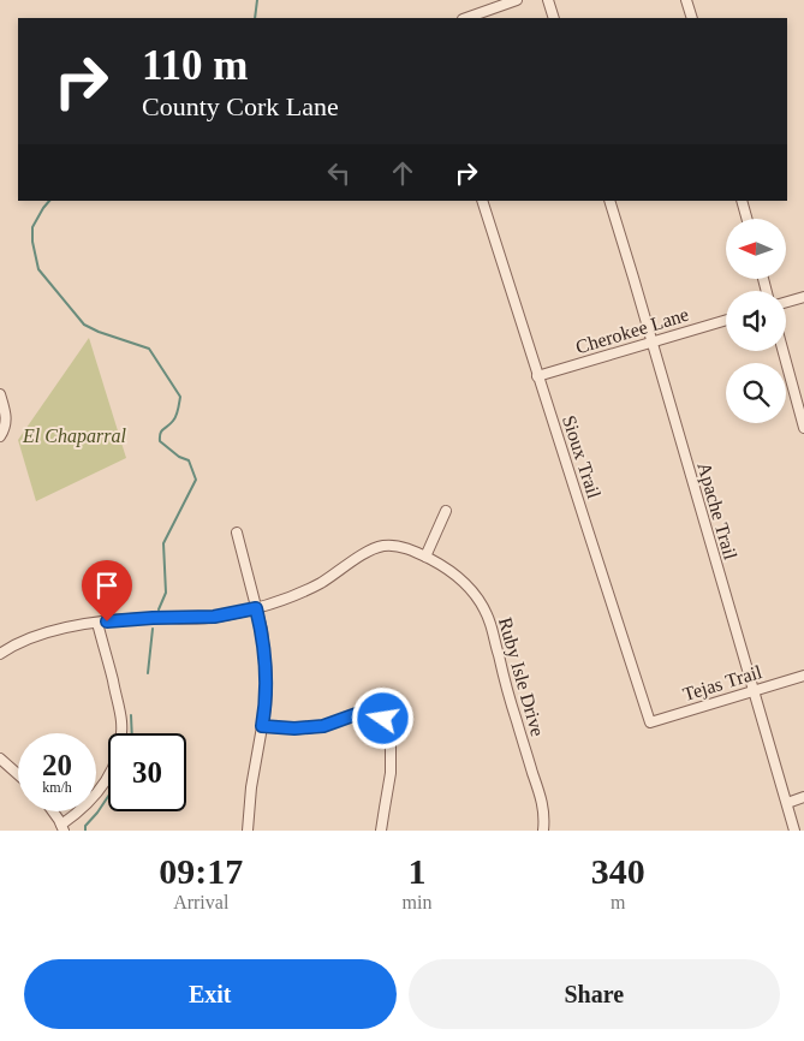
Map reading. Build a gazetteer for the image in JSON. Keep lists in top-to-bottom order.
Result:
{
  "streets": {
    "street": [
      "Cherokee Lane",
      "Sioux Trail",
      "Apache Trail",
      "Ruby Isle Drive",
      "Tejas Trail"
    ]
  },
  "crossings": [
    ["Cherokee Lane", "Sioux Trail"],
    ["Cherokee Lane", "Apache Trail"],
    ["Sioux Trail", "Tejas Trail"],
    ["Apache Trail", "Tejas Trail"]
  ],
  "parks": ["El Chaparral"],
  "north": "left",
  "page": {
    "turn": ["110 m", "County Cork Lane"],
    "speed": "20 km/h",
    "limit": "30",
    "eta": [
      "09:17",
      "Arrival",
      "1",
      "min",
      "340",
      "m"
    ],
    "buttons": ["Exit", "Share"]
  }
}
